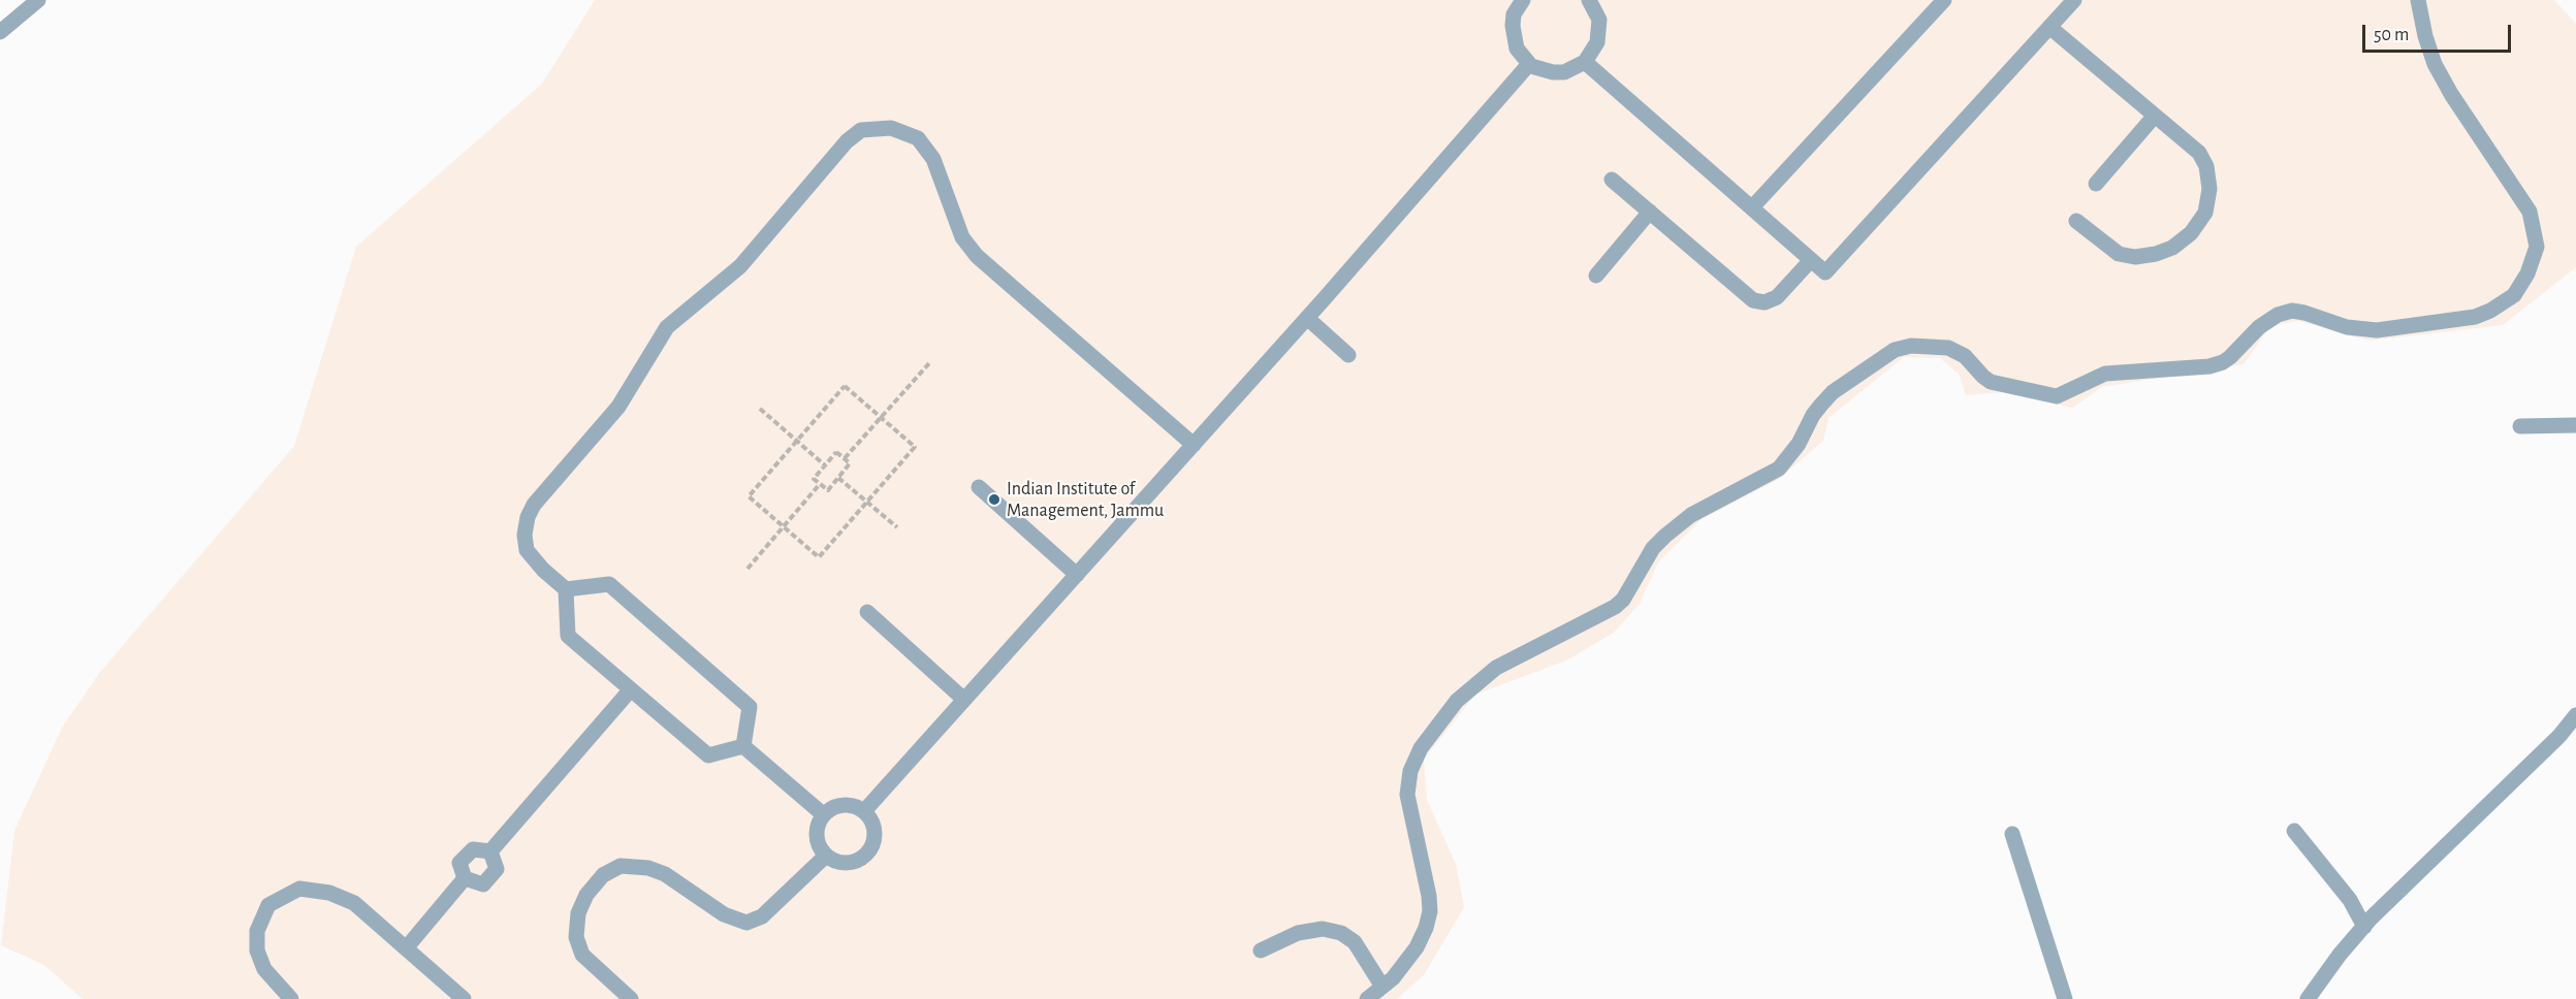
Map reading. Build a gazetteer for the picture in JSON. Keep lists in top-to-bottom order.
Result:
{
  "places": ["Indian Institute of Management, Jammu"],
  "scale_bar": "50 m"
}
